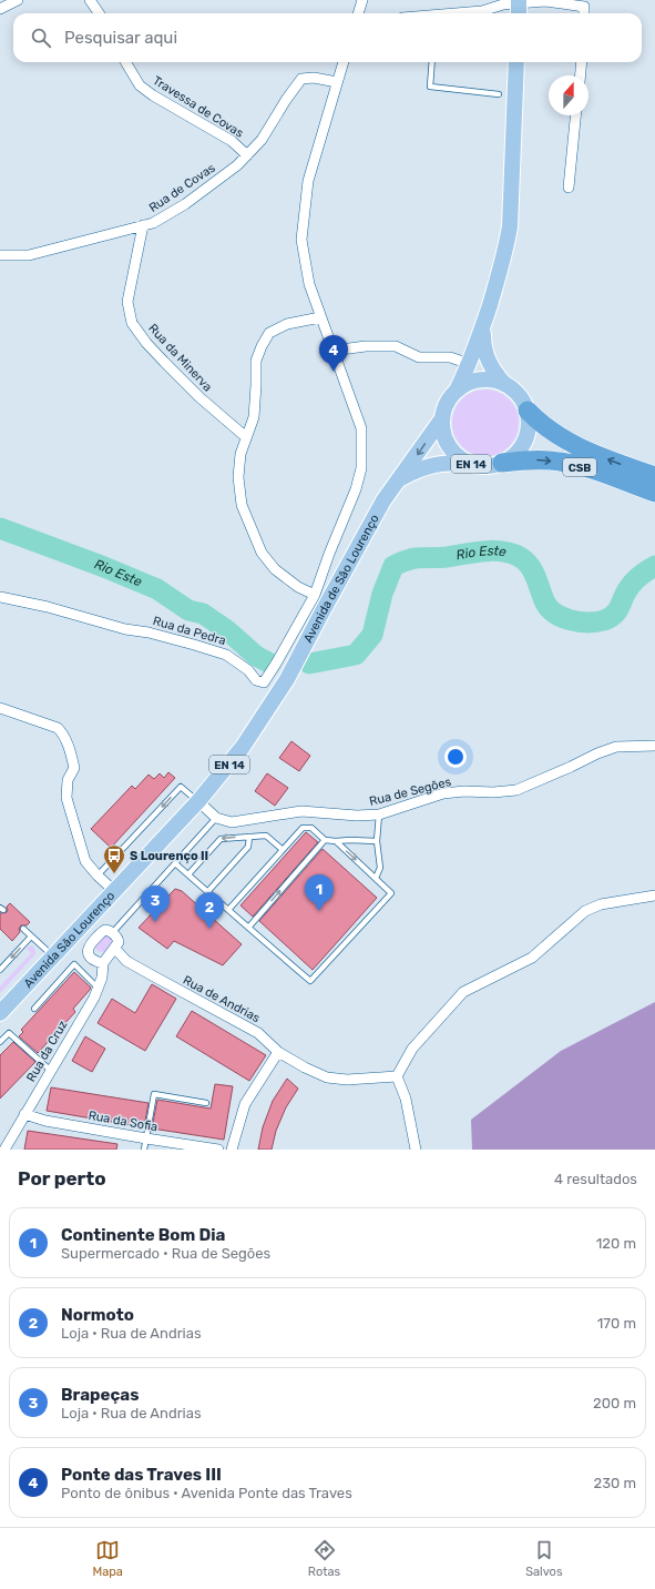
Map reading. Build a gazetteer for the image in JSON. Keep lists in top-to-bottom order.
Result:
{
  "streets": {
    "highway": ["CSB"],
    "main road": ["EN 14", "Avenida de São Lourenço", "Avenida São Lourenço"],
    "street": [
      "Travessa de Covas",
      "Rua de Covas",
      "Rua da Minerva",
      "Rua da Pedra",
      "Rua de Segões",
      "Rua de Andrias",
      "Rua da Cruz",
      "Rua da Sofia"
    ]
  },
  "crossings": [
    ["Travessa de Covas", "Rua de Covas"],
    ["Rua de Covas", "Rua da Minerva"],
    ["EN 14", "CSB"],
    ["EN 14", "Avenida de São Lourenço"],
    ["CSB", "Avenida de São Lourenço"],
    ["Avenida de São Lourenço", "Avenida São Lourenço"],
    ["Rua de Andrias", "Rua da Cruz"],
    ["Rua da Cruz", "Rua da Sofia"]
  ],
  "water": ["Rio Este"],
  "places": {
    "bus stop": ["S Lourenço II"]
  },
  "north": "top",
  "page": {
    "search": "Pesquisar aqui",
    "pins": [
      "4",
      "1",
      "3",
      "2"
    ],
    "heading": ["Por perto", "4 resultados"],
    "list": [
      {
        "mark": "1",
        "name": "Continente Bom Dia",
        "note": "Supermercado · Rua de Segões",
        "value": "120 m"
      },
      {
        "mark": "2",
        "name": "Normoto",
        "note": "Loja · Rua de Andrias",
        "value": "170 m"
      },
      {
        "mark": "3",
        "name": "Brapeças",
        "note": "Loja · Rua de Andrias",
        "value": "200 m"
      },
      {
        "mark": "4",
        "name": "Ponte das Traves III",
        "note": "Ponto de ônibus · Avenida Ponte das Traves",
        "value": "230 m"
      }
    ],
    "nav": ["Mapa", "Rotas", "Salvos"]
  }
}
